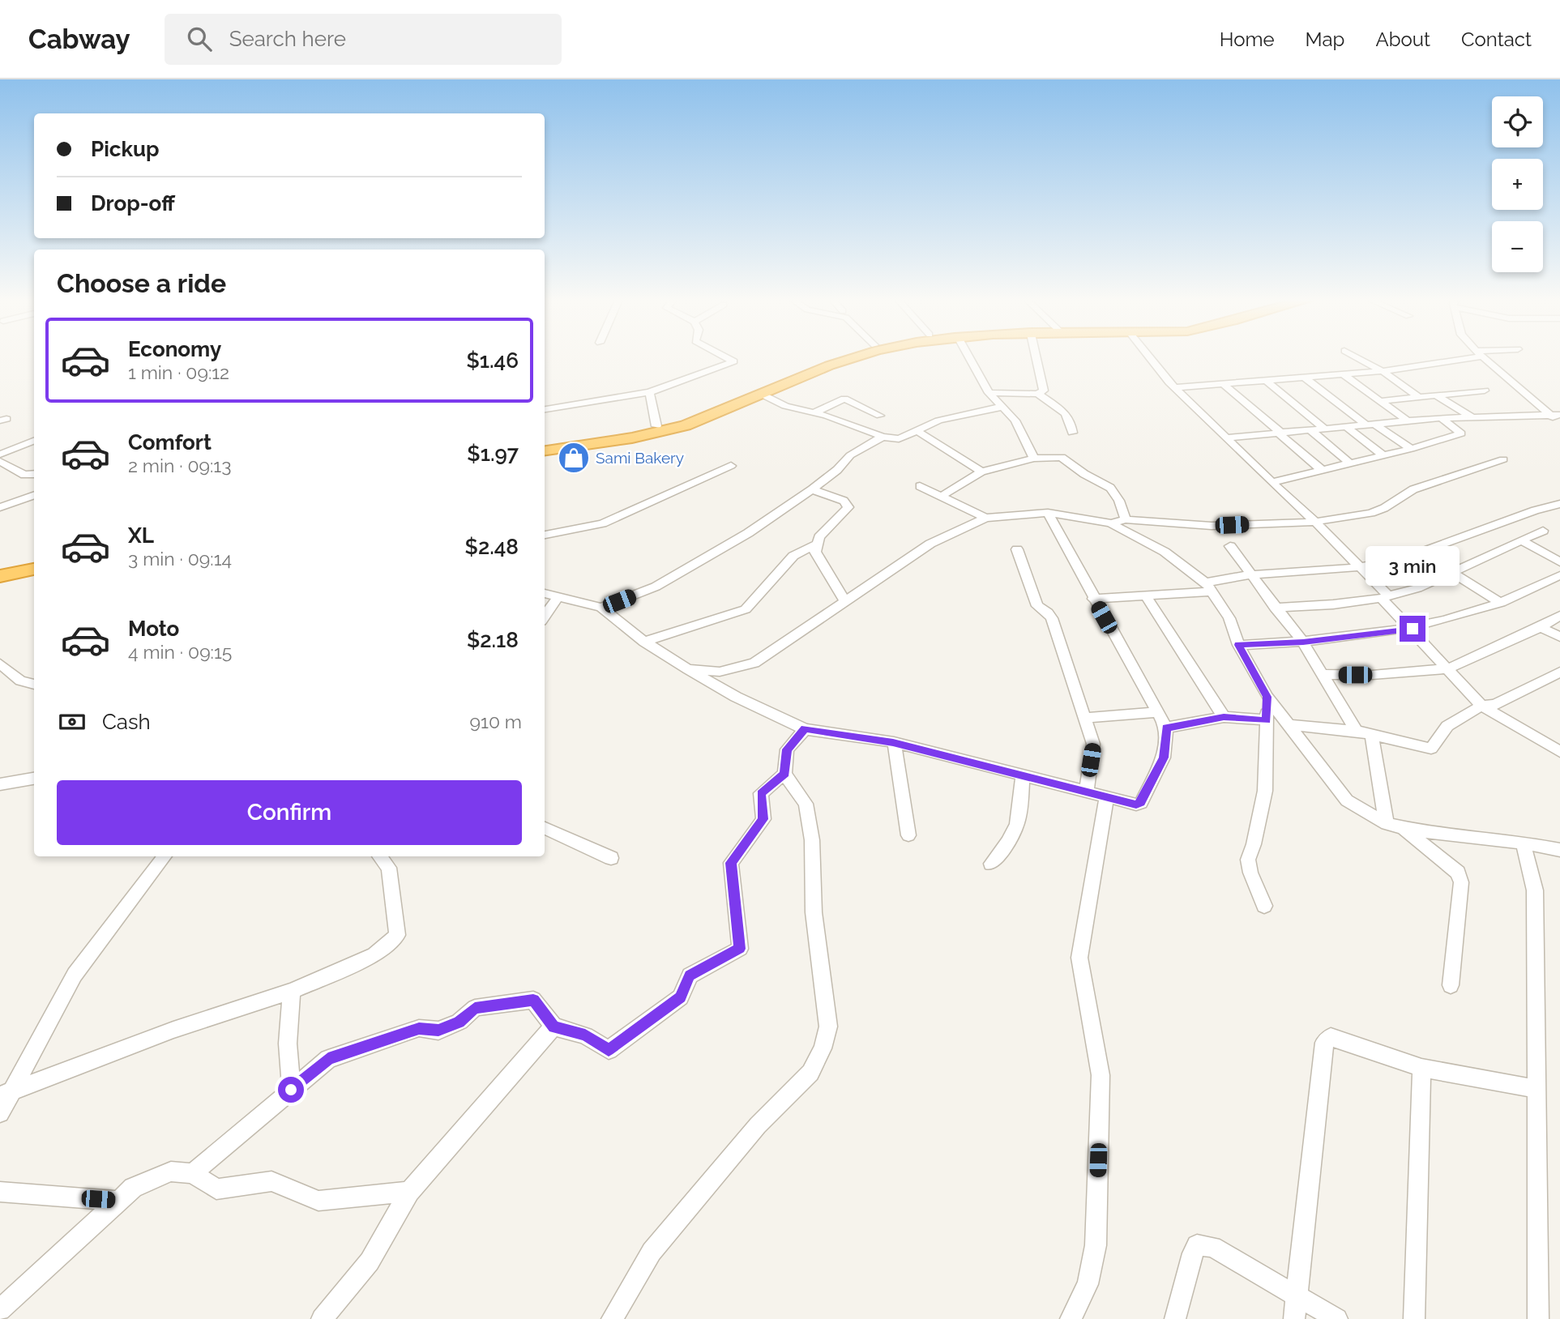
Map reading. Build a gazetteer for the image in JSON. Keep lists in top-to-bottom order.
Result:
{
  "places": {
    "shop": ["Sami Bakery"]
  },
  "page": {
    "header": "Cabway",
    "search": "Search here",
    "nav": [
      "Home",
      "Map",
      "About",
      "Contact"
    ],
    "map_buttons": ["+", "−"],
    "banner": ["Pickup", "Drop-off"],
    "heading": "Choose a ride",
    "list": [
      {
        "name": "Economy",
        "note": "1 min · 09:12",
        "value": "$1.46"
      },
      {
        "name": "Comfort",
        "note": "2 min · 09:13",
        "value": "$1.97"
      },
      {
        "name": "XL",
        "note": "3 min · 09:14",
        "value": "$2.48"
      },
      {
        "name": "Moto",
        "note": "4 min · 09:15",
        "value": "$2.18"
      }
    ],
    "bubble": "3 min",
    "pay": ["Cash", "910 m"],
    "buttons": "Confirm"
  }
}
